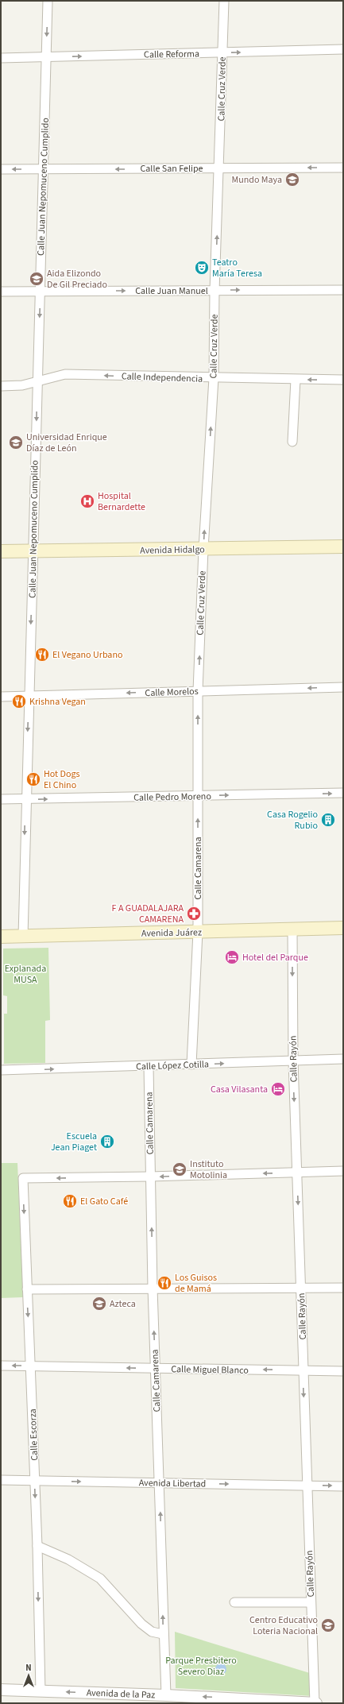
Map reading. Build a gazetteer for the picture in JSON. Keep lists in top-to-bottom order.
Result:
{
  "streets": {
    "main road": ["Avenida Hidalgo", "Avenida Juárez"],
    "street": [
      "Calle Reforma",
      "Calle Cruz Verde",
      "Calle San Felipe",
      "Calle Juan Nepomuceno Cumplido",
      "Calle Juan Manuel",
      "Calle Independencia",
      "Calle Morelos",
      "Calle Pedro Moreno",
      "Calle Camarena",
      "Calle Rayón",
      "Calle López Cotilla",
      "Calle Miguel Blanco",
      "Calle Escorza",
      "Avenida Libertad",
      "Avenida de la Paz"
    ]
  },
  "crossings": [
    ["Calle Reforma", "Calle Cruz Verde"],
    ["Calle Reforma", "Calle Juan Nepomuceno Cumplido"],
    ["Calle Cruz Verde", "Calle San Felipe"],
    ["Calle Cruz Verde", "Calle Juan Manuel"],
    ["Calle Cruz Verde", "Calle Independencia"],
    ["Calle Cruz Verde", "Avenida Hidalgo"],
    ["Calle Cruz Verde", "Calle Morelos"],
    ["Calle Cruz Verde", "Calle Camarena"],
    ["Calle San Felipe", "Calle Juan Nepomuceno Cumplido"],
    ["Calle Juan Nepomuceno Cumplido", "Calle Juan Manuel"],
    ["Calle Juan Nepomuceno Cumplido", "Calle Independencia"],
    ["Calle Juan Nepomuceno Cumplido", "Avenida Hidalgo"],
    ["Calle Juan Nepomuceno Cumplido", "Calle Morelos"],
    ["Calle Morelos", "Calle Camarena"],
    ["Calle Pedro Moreno", "Calle Camarena"],
    ["Calle Camarena", "Avenida Juárez"],
    ["Calle Camarena", "Calle López Cotilla"],
    ["Calle Camarena", "Calle Miguel Blanco"],
    ["Calle Camarena", "Calle Escorza"],
    ["Calle Camarena", "Avenida Libertad"],
    ["Calle Camarena", "Avenida de la Paz"],
    ["Avenida Juárez", "Calle Rayón"],
    ["Calle Rayón", "Calle López Cotilla"],
    ["Calle Rayón", "Calle Miguel Blanco"],
    ["Calle Rayón", "Avenida Libertad"],
    ["Calle Rayón", "Avenida de la Paz"],
    ["Calle Miguel Blanco", "Calle Escorza"],
    ["Calle Escorza", "Avenida Libertad"],
    ["Calle Escorza", "Avenida de la Paz"]
  ],
  "one_way": [
    "Calle Reforma",
    "Calle Cruz Verde",
    "Calle San Felipe",
    "Calle Juan Nepomuceno Cumplido",
    "Calle Juan Manuel",
    "Calle Independencia",
    "Calle Morelos",
    "Calle Pedro Moreno",
    "Calle Camarena",
    "Calle Rayón",
    "Calle López Cotilla",
    "Calle Miguel Blanco",
    "Avenida Libertad",
    "Avenida de la Paz"
  ],
  "parks": ["Explanada MUSA", "Parque Presbitero Severo Diaz"],
  "places": {
    "school or university": [
      "Mundo Maya",
      "Aida Elizondo De Gil Preciado",
      "Universidad Enrique Díaz de León",
      "Instituto Motolinia",
      "Azteca",
      "Centro Educativo Loteria Nacional"
    ],
    "theatre": ["Teatro María Teresa"],
    "hospital": ["Hospital Bernardette"],
    "restaurant": [
      "El Vegano Urbano",
      "Krishna Vegan",
      "Hot Dogs El Chino",
      "El Gato Café",
      "Los Guisos de Mamá"
    ],
    "building": ["Casa Rogelio Rubio", "Escuela Jean Piaget"],
    "pharmacy": ["F A GUADALAJARA CAMARENA"],
    "hotel": ["Hotel del Parque", "Casa Vilasanta"]
  },
  "north": "top"
}
